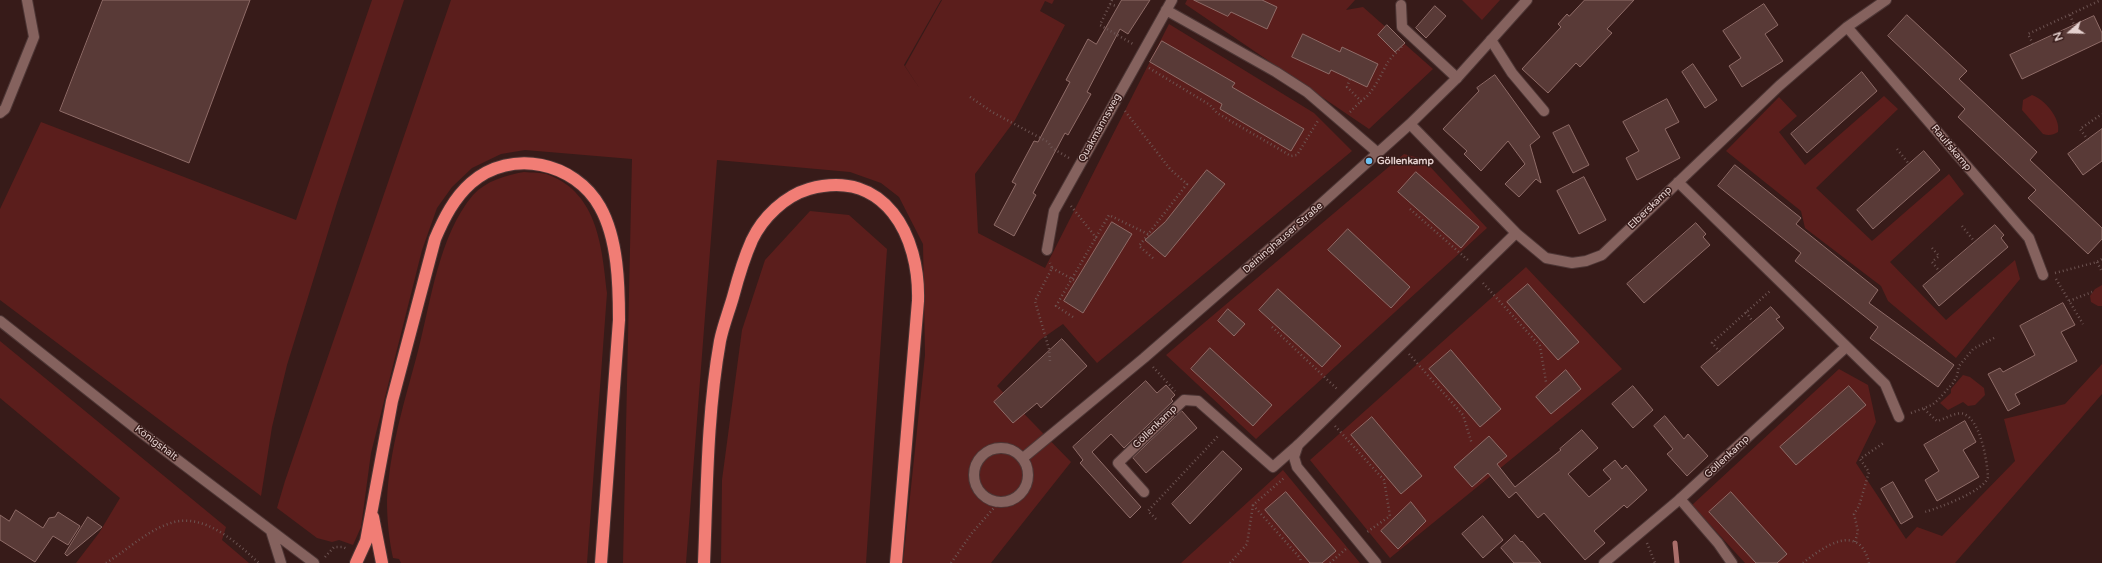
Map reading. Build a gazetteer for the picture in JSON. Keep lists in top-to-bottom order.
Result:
{
  "streets": {
    "street": [
      "Quakmannsweg",
      "Raulfskamp",
      "Elberskamp",
      "Deininghauser Straße",
      "Göllenkamp",
      "Königshalt"
    ]
  },
  "crossings": [
    ["Raulfskamp", "Elberskamp"],
    ["Elberskamp", "Deininghauser Straße"],
    ["Elberskamp", "Göllenkamp"]
  ],
  "places": ["Göllenkamp"],
  "north": "left"
}
